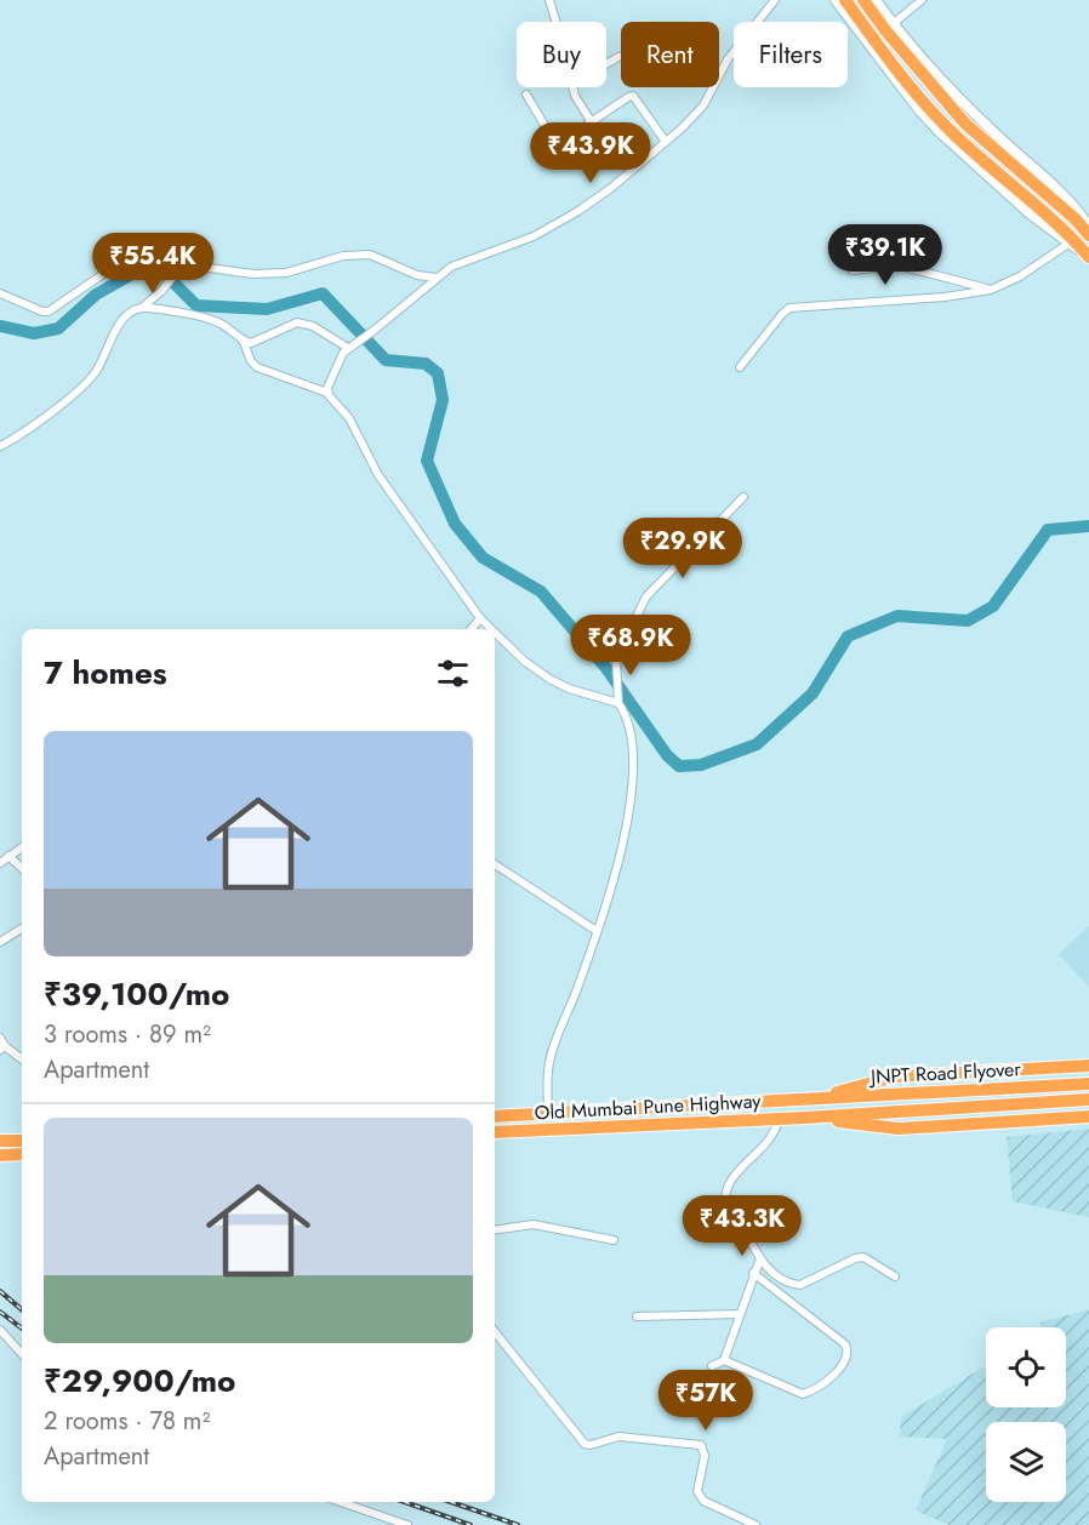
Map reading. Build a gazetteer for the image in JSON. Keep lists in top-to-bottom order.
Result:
{
  "streets": {
    "highway": ["JNPT Road Flyover", "Old Mumbai Pune Highway"]
  },
  "crossings": [
    ["JNPT Road Flyover", "Old Mumbai Pune Highway"]
  ],
  "page": {
    "chip": ["Buy", "Rent", "Filters"],
    "price": [
      "₹43.9K",
      "₹39.1K",
      "₹55.4K",
      "₹29.9K",
      "₹68.9K",
      "₹43.3K",
      "₹57K"
    ],
    "heading": "7 homes",
    "list": [
      {
        "name": "₹39,100/mo",
        "note": "3 rooms · 89 m² · Apartment"
      },
      {
        "name": "₹29,900/mo",
        "note": "2 rooms · 78 m² · Apartment"
      }
    ]
  }
}
